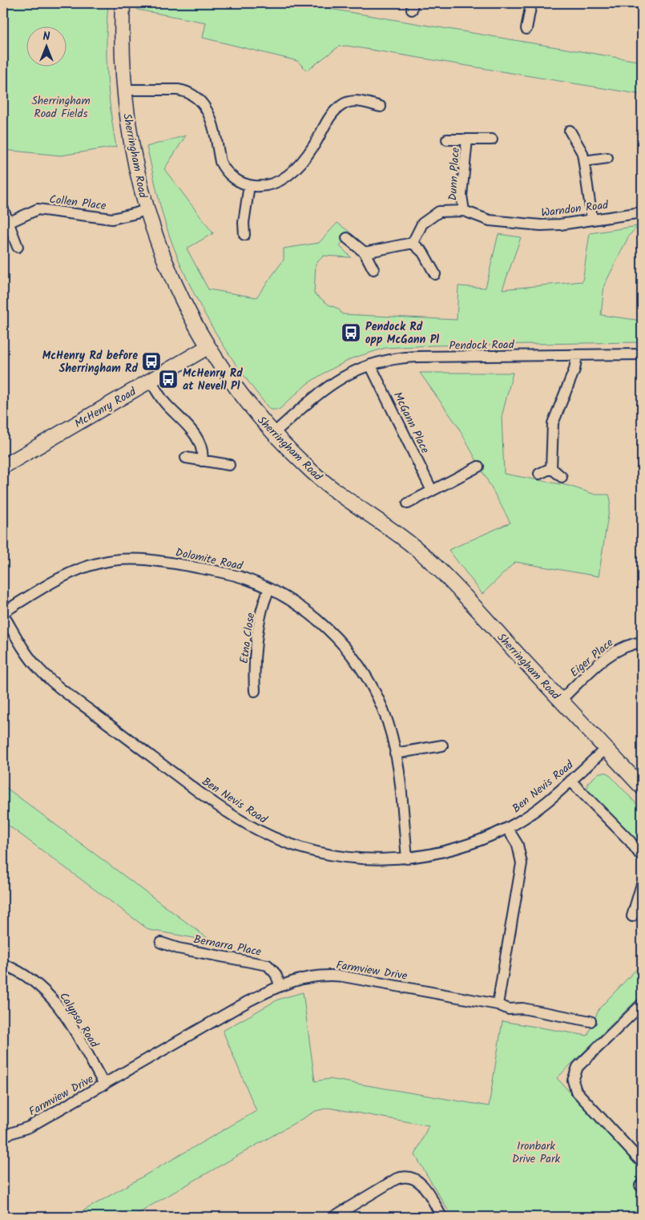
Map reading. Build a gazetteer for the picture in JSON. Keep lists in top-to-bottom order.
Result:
{
  "streets": {
    "street": [
      "Sherringham Road",
      "Dunn Place",
      "Collen Place",
      "Warndon Road",
      "Pendock Road",
      "McHenry Road",
      "McGann Place",
      "Dolomite Road",
      "Etna Close",
      "Eiger Place",
      "Ben Nevis Road",
      "Bernarra Place",
      "Farmview Drive",
      "Calypso Road"
    ]
  },
  "crossings": [
    ["Sherringham Road", "Collen Place"],
    ["Sherringham Road", "Pendock Road"],
    ["Sherringham Road", "McHenry Road"],
    ["Sherringham Road", "Eiger Place"],
    ["Sherringham Road", "Ben Nevis Road"],
    ["Dunn Place", "Warndon Road"],
    ["Pendock Road", "McGann Place"],
    ["Dolomite Road", "Etna Close"],
    ["Dolomite Road", "Ben Nevis Road"],
    ["Bernarra Place", "Farmview Drive"],
    ["Farmview Drive", "Calypso Road"]
  ],
  "parks": ["Sherringham Road Fields", "Ironbark Drive Park"],
  "places": {
    "bus stop": ["Pendock Rd opp McGann Pl", "McHenry Rd before Sherringham Rd", "McHenry Rd at Nevell Pl"]
  },
  "north": "top"
}
